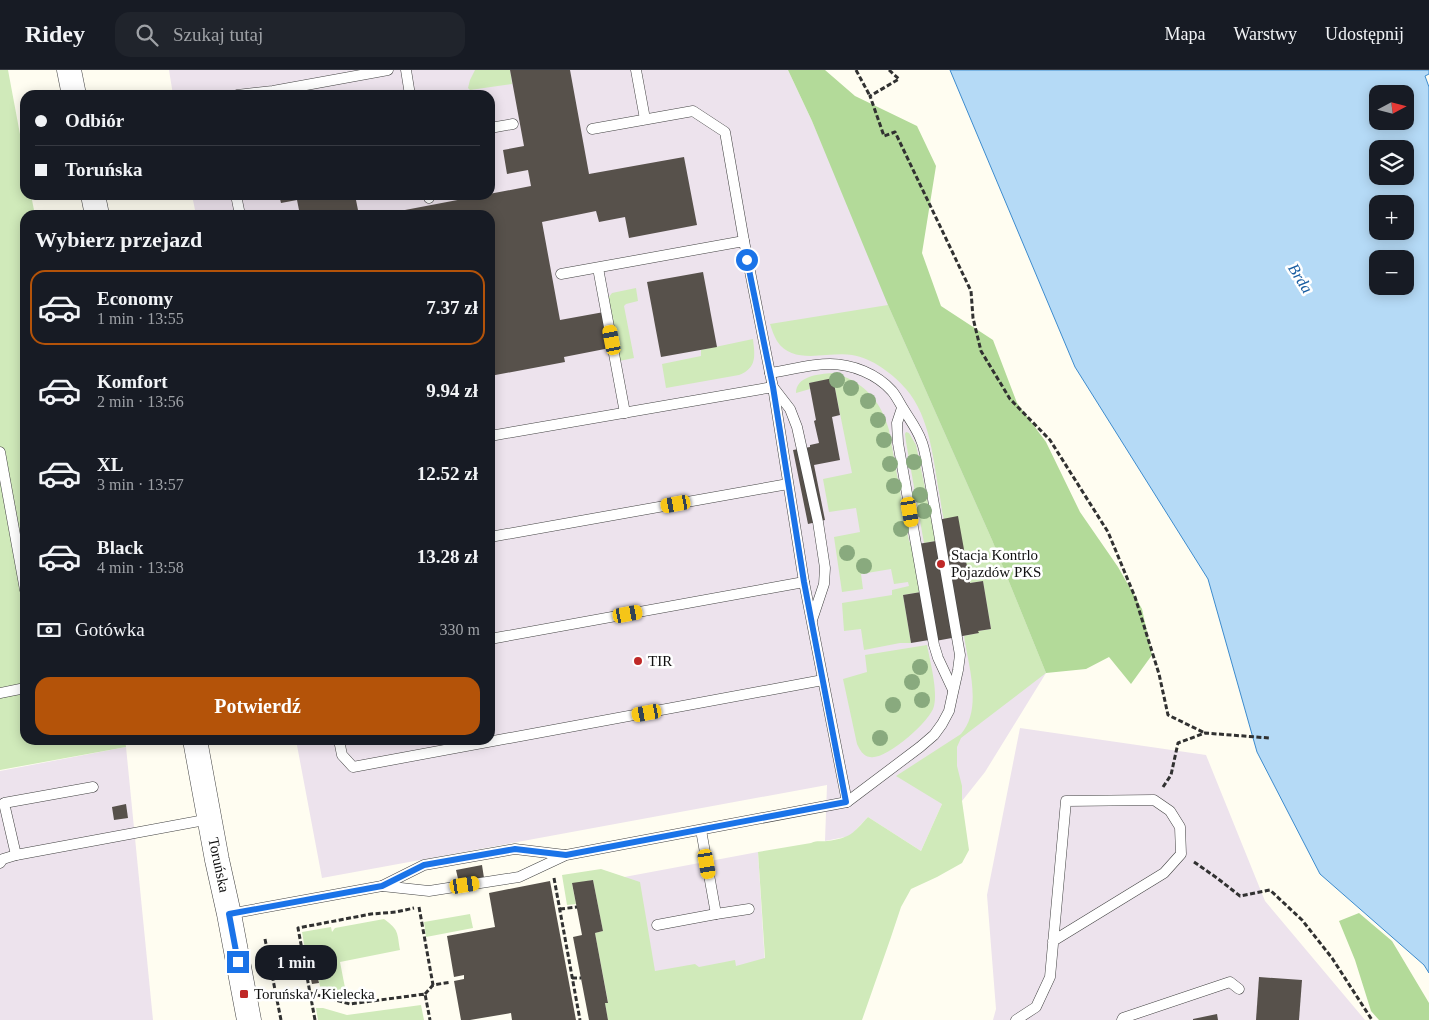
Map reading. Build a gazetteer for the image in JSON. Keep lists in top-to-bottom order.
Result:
{
  "streets": {
    "street": ["Toruńska"]
  },
  "water": ["Brda"],
  "places": {
    "other": ["Stacja Kontrlo Pojazdów PKS", "TIR"],
    "transit": ["Toruńska / Kielecka"]
  },
  "north": "right",
  "page": {
    "header": "Ridey",
    "search": "Szukaj tutaj",
    "nav": ["Mapa", "Warstwy", "Udostępnij"],
    "map_buttons": ["+", "−"],
    "banner": ["Odbiór", "Toruńska"],
    "heading": "Wybierz przejazd",
    "list": [
      {
        "name": "Economy",
        "note": "1 min · 13:55",
        "value": "7.37 zł"
      },
      {
        "name": "Komfort",
        "note": "2 min · 13:56",
        "value": "9.94 zł"
      },
      {
        "name": "XL",
        "note": "3 min · 13:57",
        "value": "12.52 zł"
      },
      {
        "name": "Black",
        "note": "4 min · 13:58",
        "value": "13.28 zł"
      }
    ],
    "pay": ["Gotówka", "330 m"],
    "buttons": "Potwierdź",
    "bubble": "1 min"
  }
}
